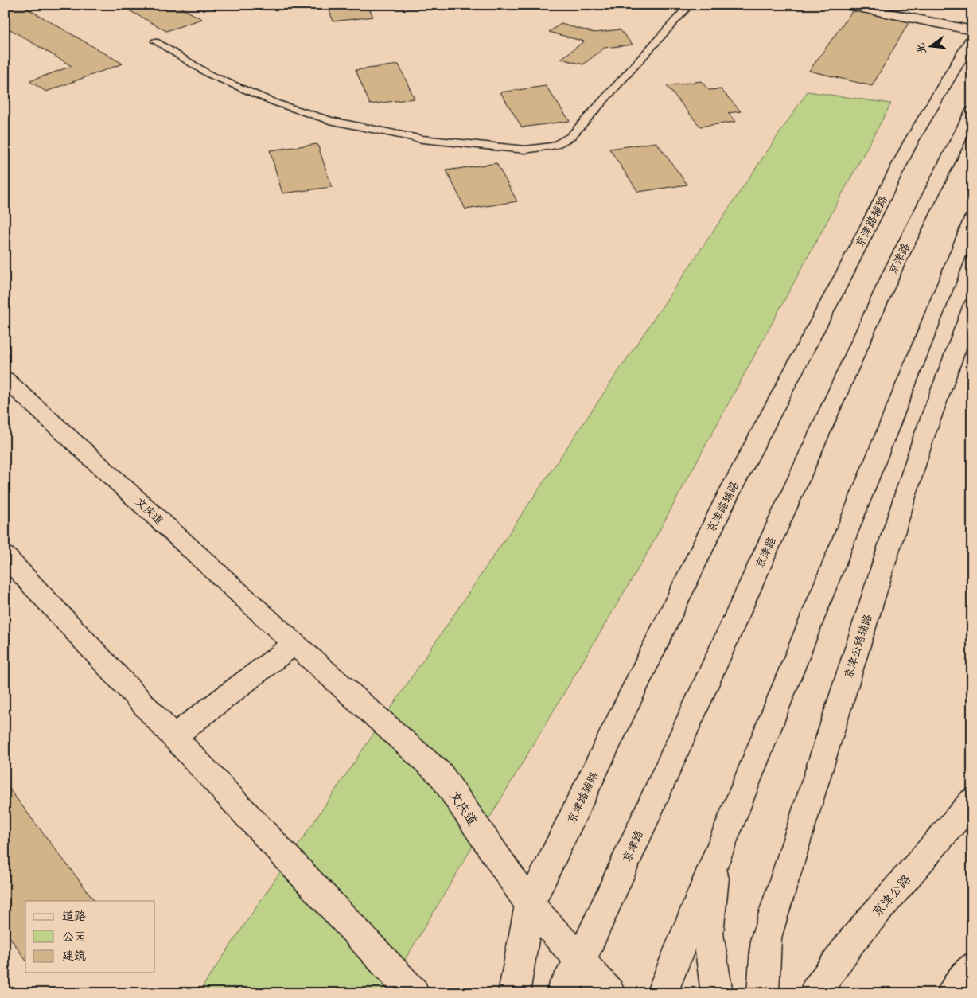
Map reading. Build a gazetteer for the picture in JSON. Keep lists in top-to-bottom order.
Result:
{
  "streets": {
    "main road": [
      "京津路辅路",
      "京津路",
      "文庆道",
      "京津公路辅路",
      "京津公路"
    ]
  },
  "crossings": [
    ["京津路辅路", "文庆道"],
    ["京津路", "文庆道"]
  ],
  "legend": ["道路", "公园", "建筑"],
  "north": "left"
}
